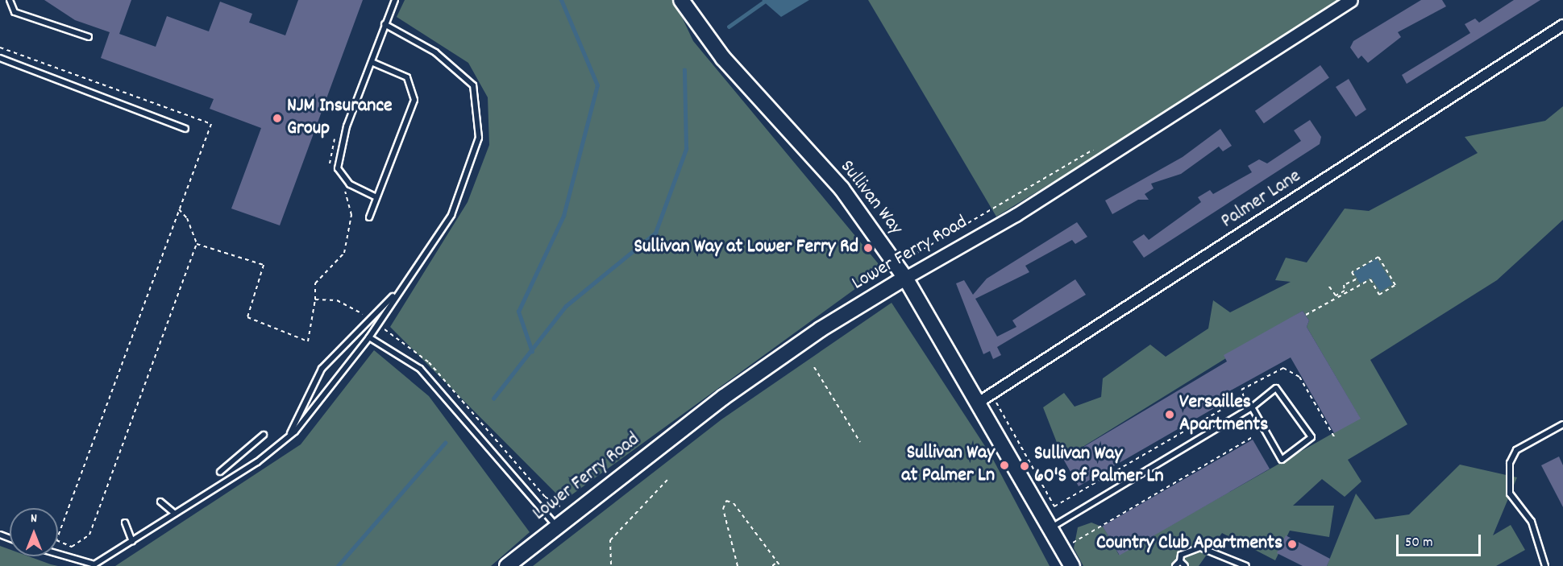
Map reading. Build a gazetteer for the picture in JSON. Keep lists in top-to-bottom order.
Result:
{
  "streets": {
    "main road": ["Sullivan Way", "Lower Ferry Road"],
    "street": ["Palmer Lane"]
  },
  "crossings": [
    ["Sullivan Way", "Palmer Lane"],
    ["Sullivan Way", "Lower Ferry Road"]
  ],
  "places": [
    "NJM Insurance Group",
    "Sullivan Way at Lower Ferry Rd",
    "Versailles Apartments",
    "Sullivan Way at Palmer Ln",
    "Sullivan Way 60'S of Palmer Ln",
    "Country Club Apartments"
  ],
  "scale_bar": "50 m",
  "north": "top"
}
